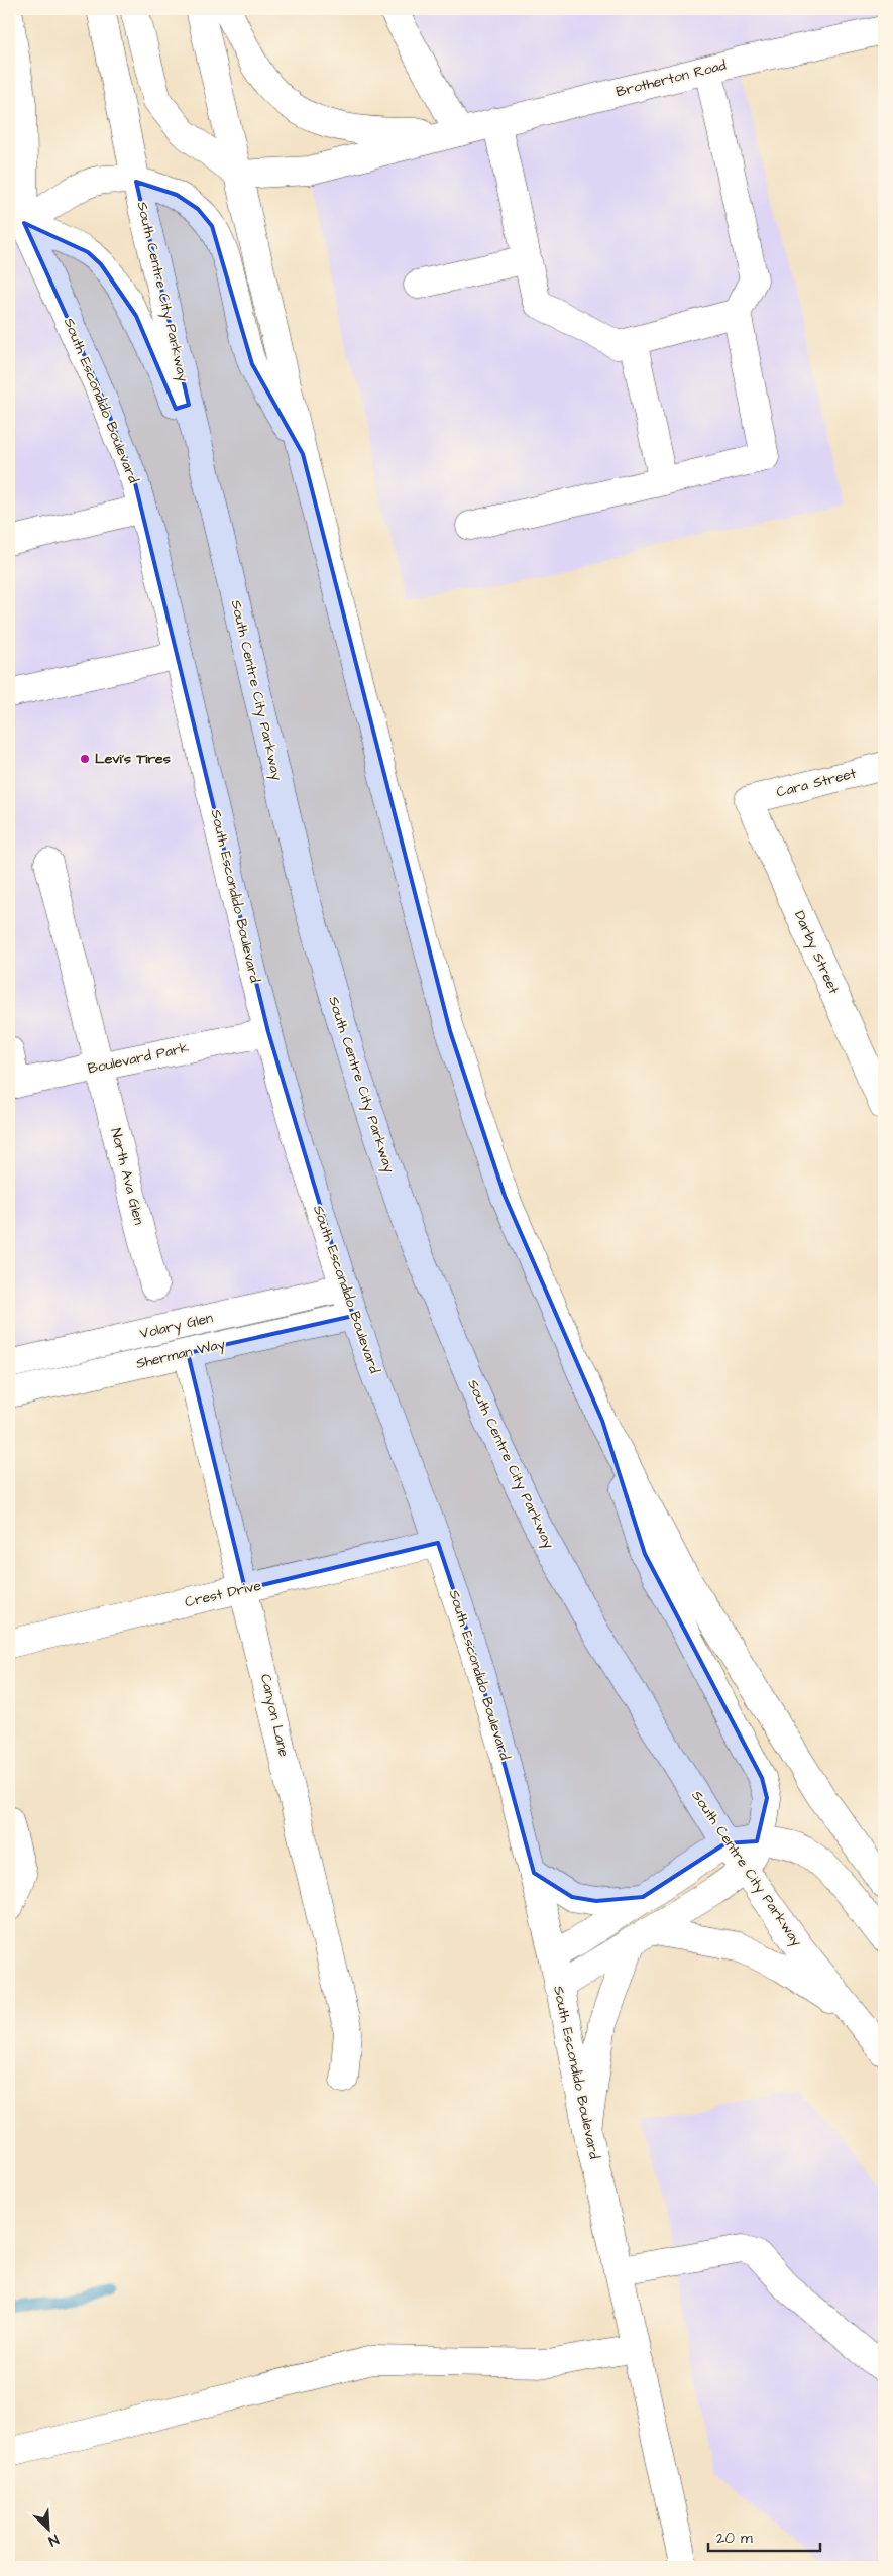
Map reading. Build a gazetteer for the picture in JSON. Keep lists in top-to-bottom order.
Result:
{
  "streets": {
    "main road": [
      "Brotherton Road",
      "South Centre City Parkway",
      "South Escondido Boulevard",
      "Cara Street",
      "Darby Street",
      "Boulevard Park",
      "North Ava Glen",
      "Volary Glen",
      "Sherman Way",
      "Crest Drive",
      "Canyon Lane"
    ]
  },
  "crossings": [
    ["South Escondido Boulevard", "Boulevard Park"],
    ["South Escondido Boulevard", "Volary Glen"],
    ["South Escondido Boulevard", "Sherman Way"],
    ["South Escondido Boulevard", "Crest Drive"],
    ["Cara Street", "Darby Street"],
    ["Boulevard Park", "North Ava Glen"],
    ["Sherman Way", "Canyon Lane"],
    ["Crest Drive", "Canyon Lane"]
  ],
  "places": ["Levi's Tires"],
  "scale_bar": "20 m",
  "north": "bottom right"
}
